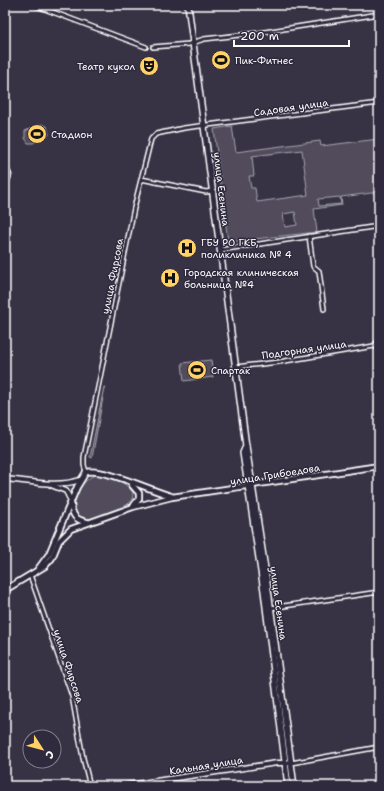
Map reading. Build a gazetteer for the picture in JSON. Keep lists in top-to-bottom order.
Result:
{
  "streets": {
    "main road": ["улица Есенина", "улица Грибоедова"],
    "street": [
      "Садовая улица",
      "улица Фирсова",
      "Подгорная улица",
      "Кальная улица"
    ]
  },
  "crossings": [
    ["Садовая улица", "улица Есенина"],
    ["Садовая улица", "улица Фирсова"],
    ["улица Есенина", "улица Фирсова"],
    ["улица Есенина", "Подгорная улица"],
    ["улица Есенина", "улица Грибоедова"],
    ["улица Есенина", "Кальная улица"],
    ["улица Фирсова", "улица Грибоедова"]
  ],
  "places": {
    "sports": ["Пик-Фитнес", "Стадион", "Спартак"],
    "theatre": ["Театр кукол"],
    "hospital": ["ГБУ РО ГКБ, поликлиника № 4", "Городская клиническая больница №4"]
  },
  "scale_bar": "200 m",
  "north": "bottom right"
}
